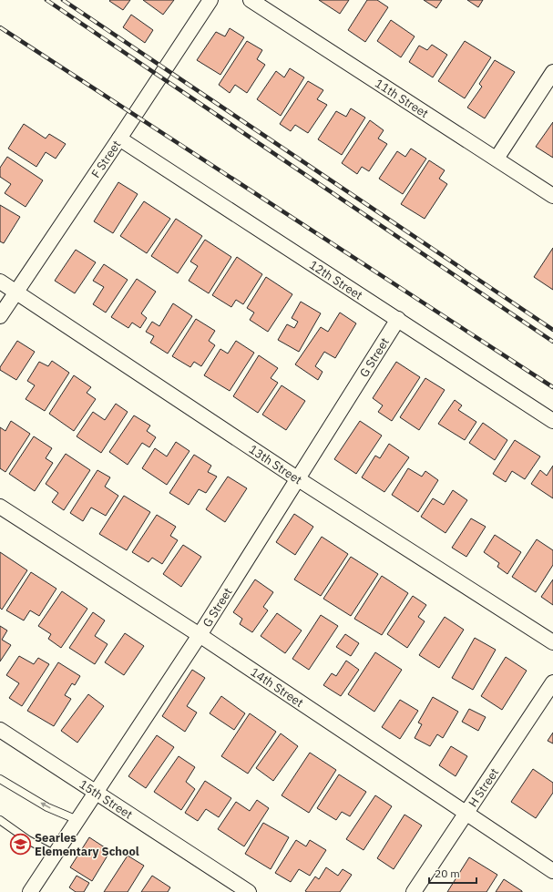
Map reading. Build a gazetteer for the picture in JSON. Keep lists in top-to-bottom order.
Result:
{
  "streets": {
    "street": [
      "11th Street",
      "F Street",
      "12th Street",
      "G Street",
      "13th Street",
      "14th Street",
      "H Street",
      "15th Street"
    ]
  },
  "crossings": [
    ["F Street", "12th Street"],
    ["F Street", "13th Street"],
    ["12th Street", "G Street"],
    ["G Street", "13th Street"],
    ["G Street", "14th Street"],
    ["G Street", "15th Street"],
    ["14th Street", "H Street"]
  ],
  "places": {
    "school or university": ["Searles Elementary School"]
  },
  "scale_bar": "20 m"
}
